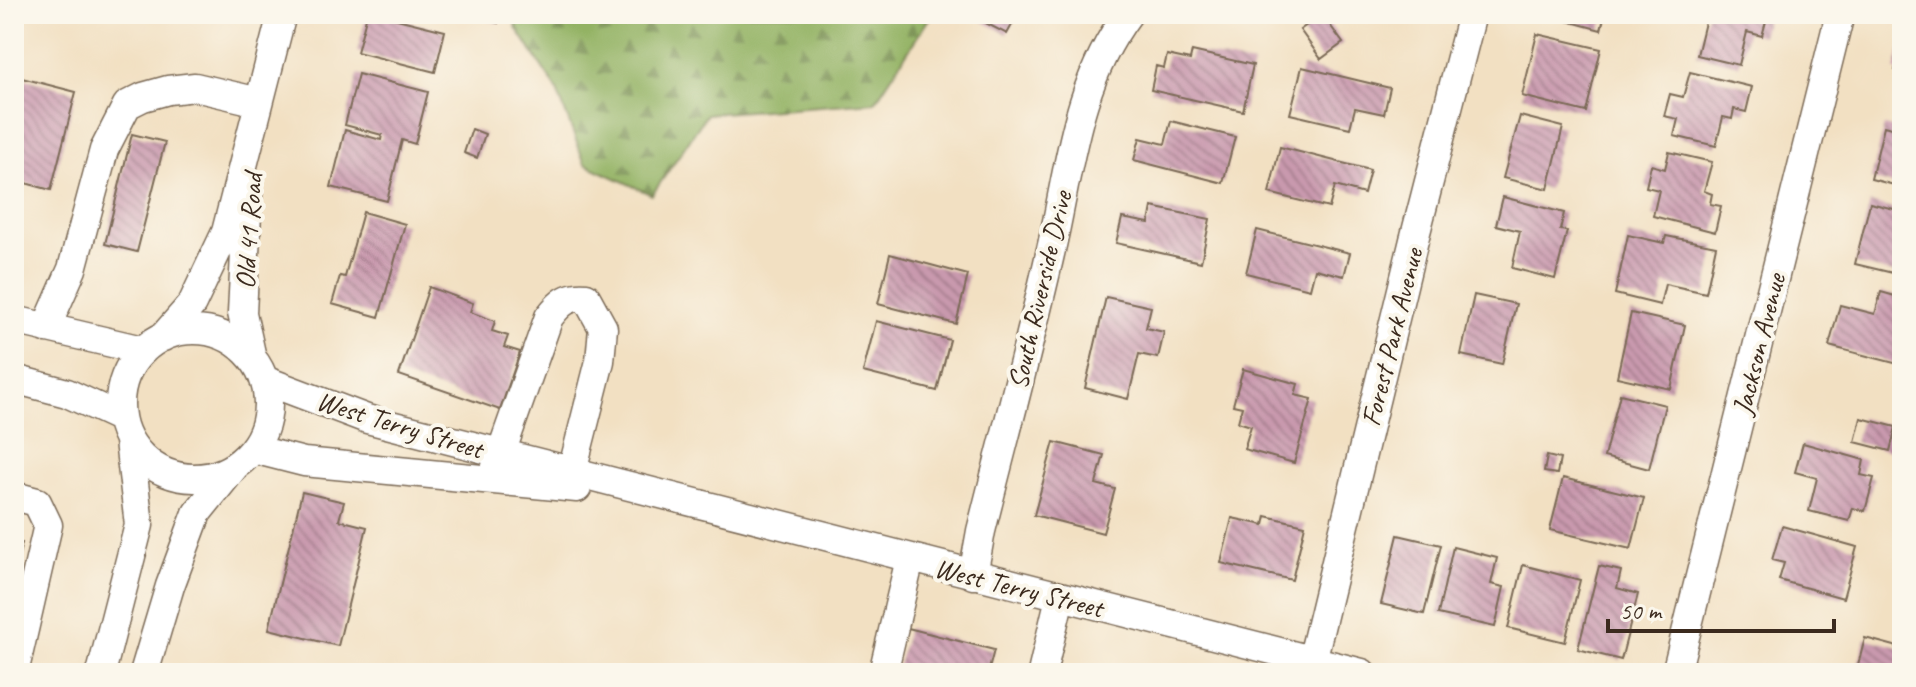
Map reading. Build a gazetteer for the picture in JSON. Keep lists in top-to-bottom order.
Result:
{
  "streets": {
    "street": [
      "Old 41 Road",
      "South Riverside Drive",
      "Forest Park Avenue",
      "Jackson Avenue",
      "West Terry Street"
    ]
  },
  "crossings": [
    ["Old 41 Road", "West Terry Street"],
    ["South Riverside Drive", "West Terry Street"],
    ["Forest Park Avenue", "West Terry Street"]
  ],
  "scale_bar": "50 m"
}
